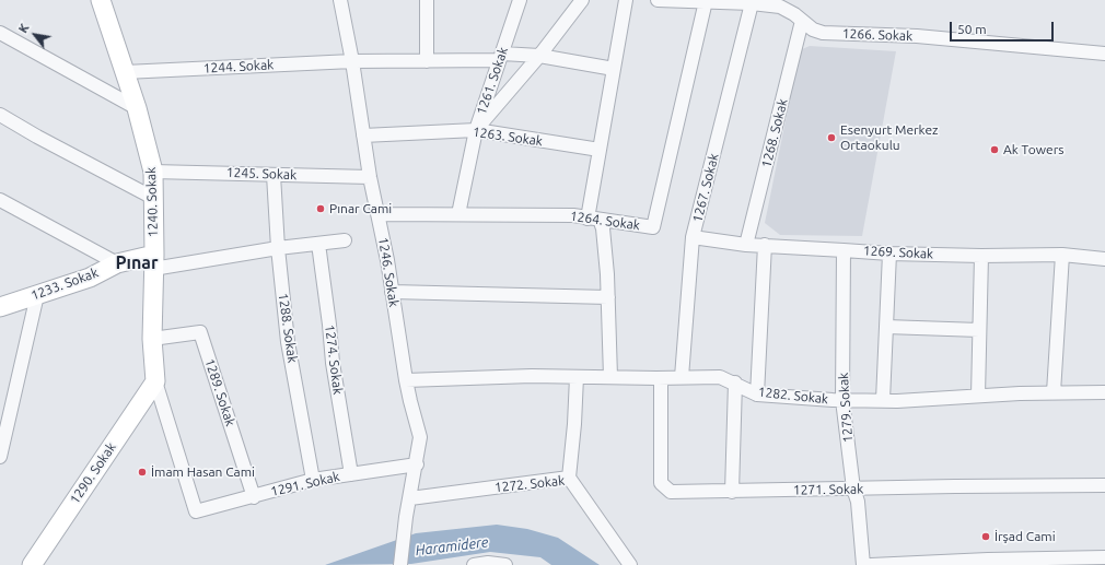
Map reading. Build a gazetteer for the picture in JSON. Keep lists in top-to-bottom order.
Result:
{
  "streets": {
    "street": [
      "1266. Sokak",
      "1244. Sokak",
      "1261. Sokak",
      "1268. Sokak",
      "1263. Sokak",
      "1245. Sokak",
      "1267. Sokak",
      "1240. Sokak",
      "1264. Sokak",
      "1269. Sokak",
      "1246. Sokak",
      "1233. Sokak",
      "1288. Sokak",
      "1274. Sokak",
      "1289. Sokak",
      "1282. Sokak",
      "1279. Sokak",
      "1290. Sokak",
      "1291. Sokak",
      "1272. Sokak",
      "1271. Sokak"
    ]
  },
  "crossings": [
    ["1266. Sokak", "1268. Sokak"],
    ["1266. Sokak", "1267. Sokak"],
    ["1266. Sokak", "1264. Sokak"],
    ["1244. Sokak", "1261. Sokak"],
    ["1244. Sokak", "1240. Sokak"],
    ["1244. Sokak", "1246. Sokak"],
    ["1261. Sokak", "1263. Sokak"],
    ["1261. Sokak", "1264. Sokak"],
    ["1268. Sokak", "1269. Sokak"],
    ["1263. Sokak", "1246. Sokak"],
    ["1245. Sokak", "1240. Sokak"],
    ["1245. Sokak", "1246. Sokak"],
    ["1245. Sokak", "1288. Sokak"],
    ["1267. Sokak", "1269. Sokak"],
    ["1267. Sokak", "1282. Sokak"],
    ["1240. Sokak", "1233. Sokak"],
    ["1240. Sokak", "1289. Sokak"],
    ["1240. Sokak", "1290. Sokak"],
    ["1240. Sokak", "1291. Sokak"],
    ["1264. Sokak", "1246. Sokak"],
    ["1269. Sokak", "1279. Sokak"],
    ["1246. Sokak", "1282. Sokak"],
    ["1246. Sokak", "1291. Sokak"],
    ["1246. Sokak", "1272. Sokak"],
    ["1288. Sokak", "1291. Sokak"],
    ["1274. Sokak", "1291. Sokak"],
    ["1289. Sokak", "1291. Sokak"],
    ["1282. Sokak", "1279. Sokak"],
    ["1282. Sokak", "1271. Sokak"],
    ["1279. Sokak", "1271. Sokak"]
  ],
  "districts": ["Pınar"],
  "water": ["Haramidere"],
  "places": [
    "Esenyurt Merkez Ortaokulu",
    "Ak Towers",
    "Pınar Cami",
    "İmam Hasan Cami",
    "İrşad Cami"
  ],
  "scale_bar": "50 m",
  "north": "top left"
}
